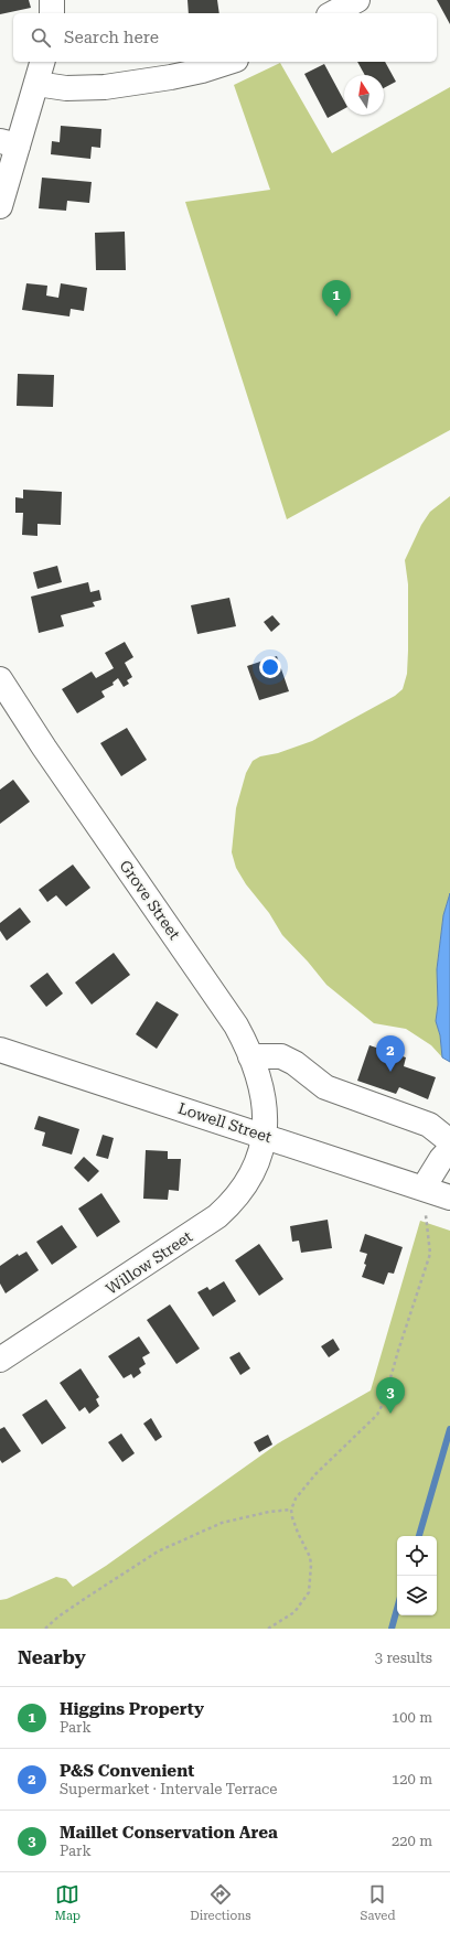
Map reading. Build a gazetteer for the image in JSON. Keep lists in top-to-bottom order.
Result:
{
  "streets": {
    "main road": ["Grove Street", "Lowell Street", "Willow Street"]
  },
  "crossings": [
    ["Grove Street", "Lowell Street"],
    ["Grove Street", "Willow Street"],
    ["Lowell Street", "Willow Street"]
  ],
  "north": "top",
  "page": {
    "search": "Search here",
    "pins": ["1", "2", "3"],
    "heading": ["Nearby", "3 results"],
    "list": [
      {
        "mark": "1",
        "name": "Higgins Property",
        "note": "Park",
        "value": "100 m"
      },
      {
        "mark": "2",
        "name": "P&S Convenient",
        "note": "Supermarket · Intervale Terrace",
        "value": "120 m"
      },
      {
        "mark": "3",
        "name": "Maillet Conservation Area",
        "note": "Park",
        "value": "220 m"
      }
    ],
    "nav": ["Map", "Directions", "Saved"]
  }
}
